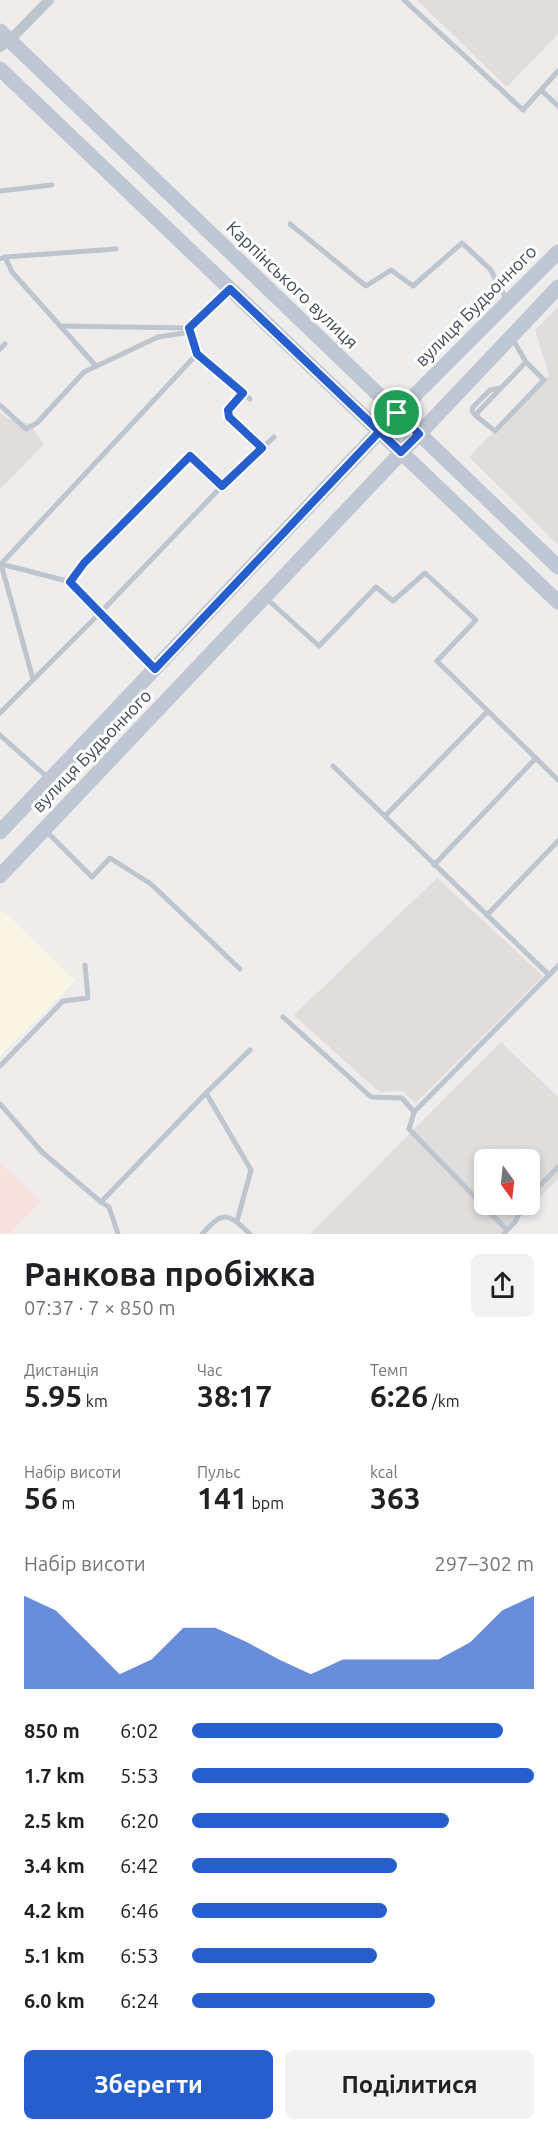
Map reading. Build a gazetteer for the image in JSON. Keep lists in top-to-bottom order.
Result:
{
  "streets": {
    "main road": ["Карпінського вулиця", "вулиця Будьонного"]
  },
  "crossings": [
    ["Карпінського вулиця", "вулиця Будьонного"]
  ],
  "north": "bottom",
  "page": {
    "heading": ["Ранкова пробіжка", "07:37 · 7 × 850 m"],
    "stats": [
      ["Дистанція", "5.95 km"],
      ["Час", "38:17"],
      ["Темп", "6:26 /km"],
      ["Набір висоти", "56 m"],
      ["Пульс", "141 bpm"],
      ["kcal", "363"]
    ],
    "chart": ["Набір висоти", "297–302 m"],
    "list": [
      {
        "name": "850 m",
        "note": "6:02"
      },
      {
        "name": "1.7 km",
        "note": "5:53"
      },
      {
        "name": "2.5 km",
        "note": "6:20"
      },
      {
        "name": "3.4 km",
        "note": "6:42"
      },
      {
        "name": "4.2 km",
        "note": "6:46"
      },
      {
        "name": "5.1 km",
        "note": "6:53"
      },
      {
        "name": "6.0 km",
        "note": "6:24"
      }
    ],
    "buttons": ["Зберегти", "Поділитися"]
  }
}
